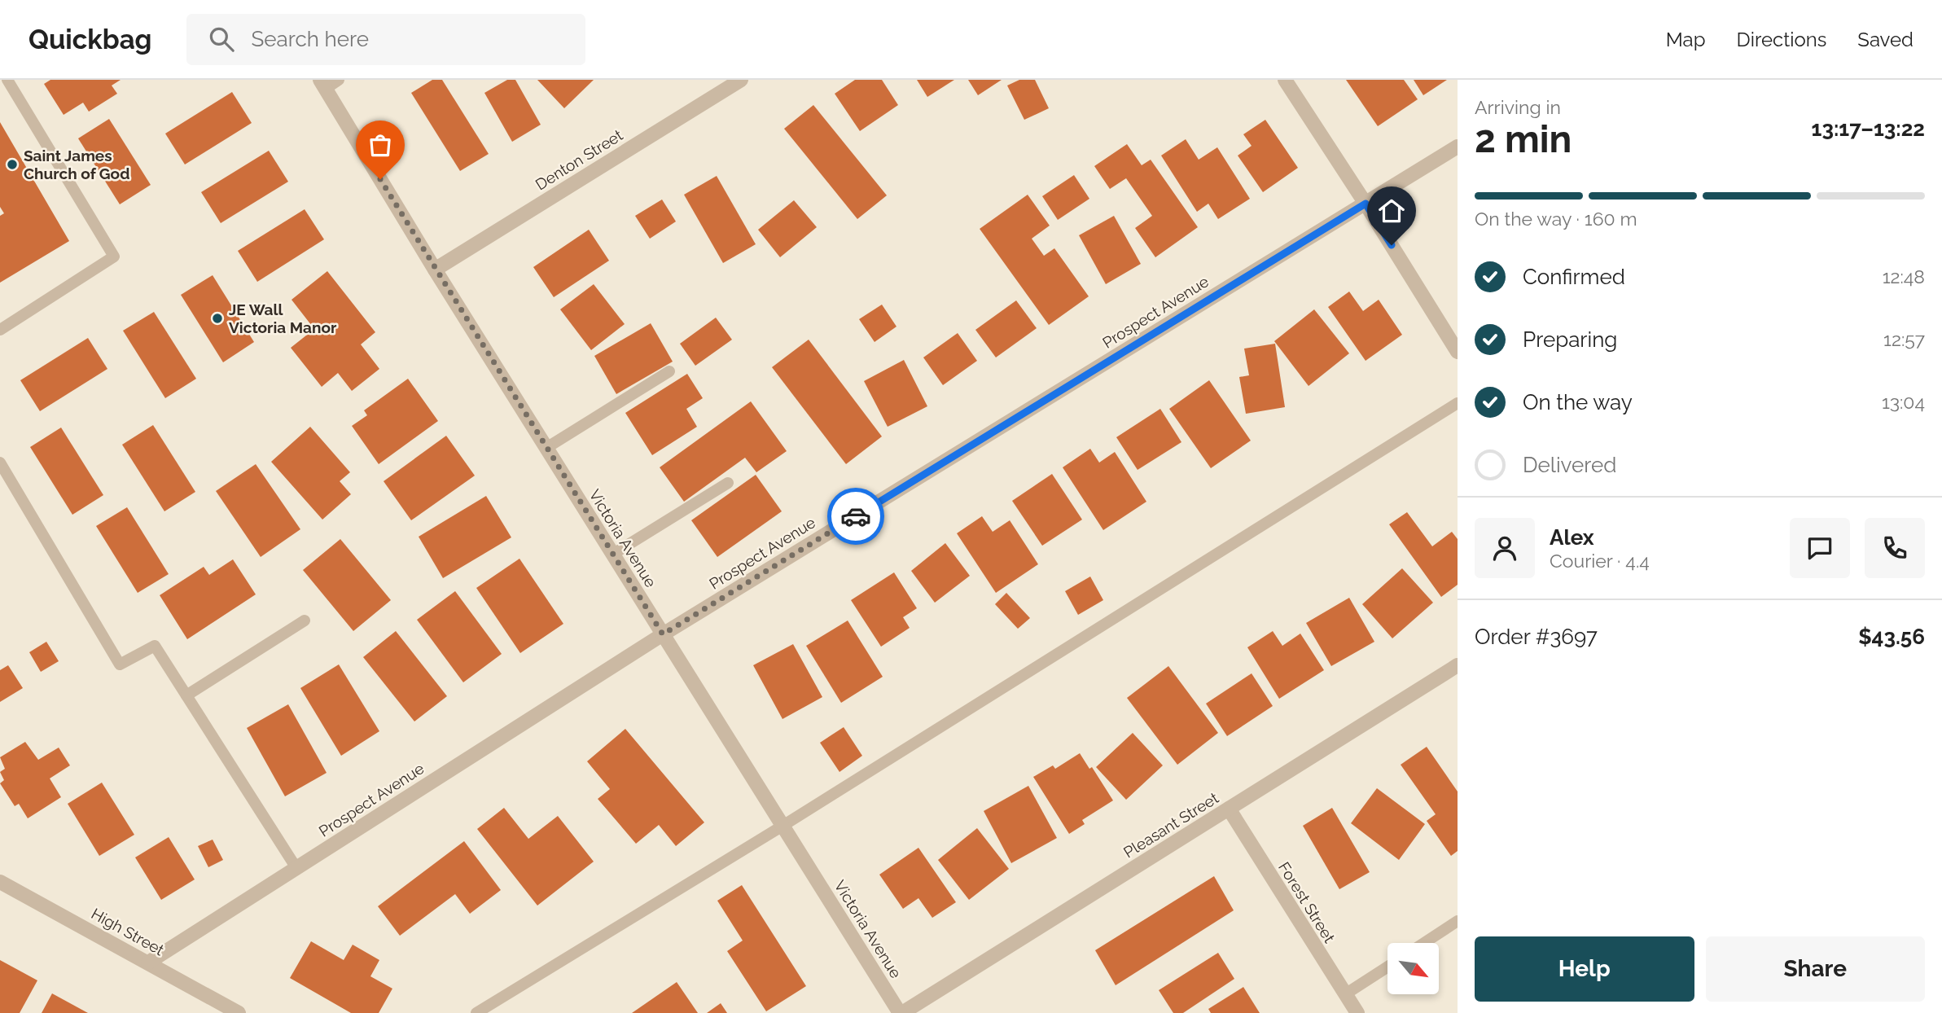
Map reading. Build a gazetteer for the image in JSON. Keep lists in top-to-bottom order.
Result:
{
  "streets": {
    "street": [
      "Denton Street",
      "Prospect Avenue",
      "Victoria Avenue",
      "Pleasant Street",
      "Forest Street",
      "High Street"
    ]
  },
  "crossings": [
    ["Denton Street", "Victoria Avenue"],
    ["Prospect Avenue", "Victoria Avenue"],
    ["Prospect Avenue", "High Street"],
    ["Victoria Avenue", "Pleasant Street"],
    ["Pleasant Street", "Forest Street"]
  ],
  "places": ["Saint James Church of God", "JE Wall Victoria Manor"],
  "north": "bottom right",
  "page": {
    "header": "Quickbag",
    "search": "Search here",
    "nav": ["Map", "Directions", "Saved"],
    "heading": ["2 min", "Arriving in", "13:17–13:22"],
    "panel": [
      "Alex",
      "Courier · 4.4",
      "Order #3697",
      "$43.56"
    ],
    "bar": "On the way · 160 m",
    "list": [
      ["Confirmed", "12:48"],
      ["Preparing", "12:57"],
      ["On the way", "13:04"],
      "Delivered"
    ],
    "buttons": ["Help", "Share"]
  }
}
